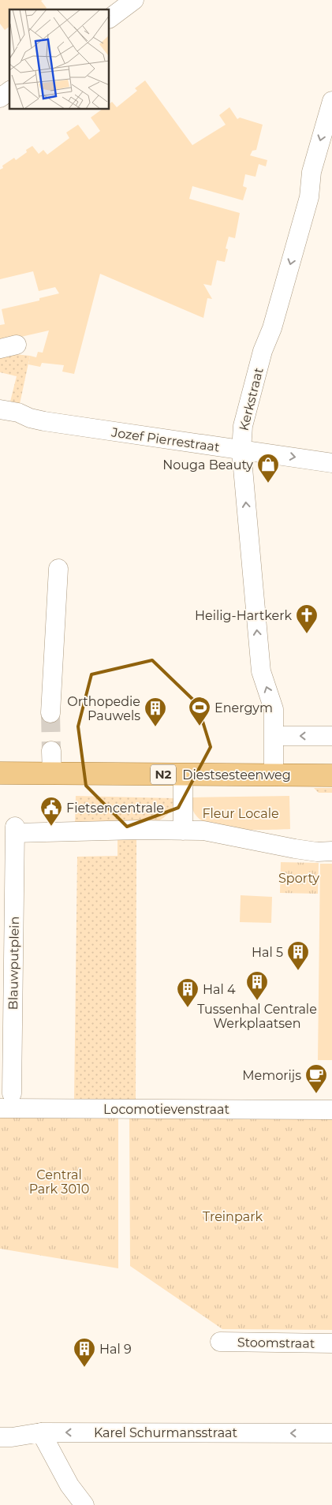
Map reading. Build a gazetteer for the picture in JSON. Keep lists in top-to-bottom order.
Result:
{
  "streets": {
    "main road": ["N2", "Diestsesteenweg"],
    "street": [
      "Kerkstraat",
      "Jozef Pierrestraat",
      "Blauwputplein",
      "Locomotievenstraat",
      "Stoomstraat",
      "Karel Schurmansstraat"
    ]
  },
  "crossings": [
    ["Kerkstraat", "Jozef Pierrestraat"],
    ["Kerkstraat", "Diestsesteenweg"]
  ],
  "one_way": ["Karel Schurmansstraat"],
  "parks": [
    "Fleur Locale",
    "Sporty",
    "Central Park 3010",
    "Treinpark"
  ],
  "places": {
    "shop": ["Nouga Beauty"],
    "church": ["Heilig-Hartkerk"],
    "sports": ["Energym"],
    "building": [
      "Orthopedie Pauwels",
      "Hal 5",
      "Tussenhal Centrale Werkplaatsen",
      "Hal 4",
      "Hal 9"
    ],
    "public building": ["Fietsencentrale"],
    "cafe": ["Memorijs"]
  }
}
